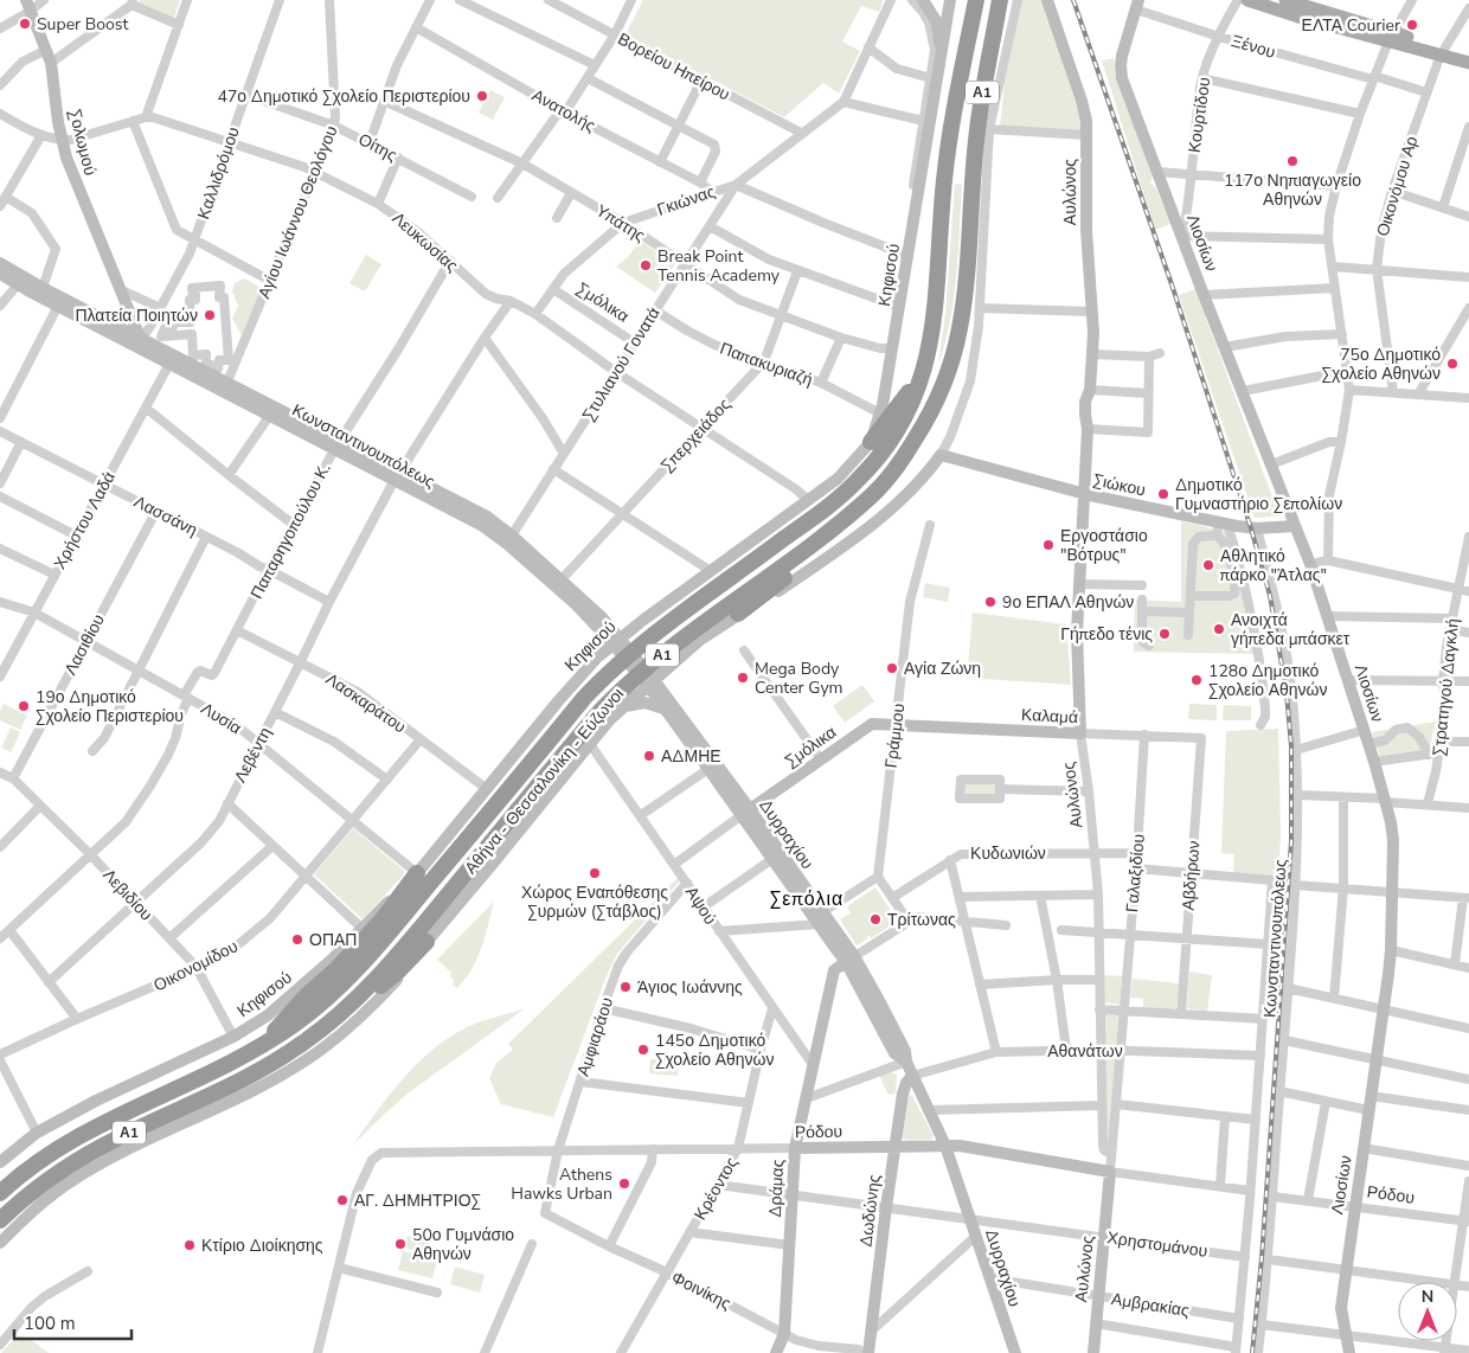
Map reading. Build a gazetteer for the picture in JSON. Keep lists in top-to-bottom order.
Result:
{
  "streets": {
    "highway": ["Α1", "Αθήνα - Θεσσαλονίκη - Εύζωνοι"],
    "main road": [
      "Σολωμού",
      "Αυλώνος",
      "Λιοσίων",
      "Κηφισού",
      "Σμόλικα",
      "Κωνσταντινουπόλεως",
      "Σιώκου",
      "Καλαμά",
      "Δυρραχίου",
      "Ρόδου",
      "Δράμας",
      "Δωδώνης"
    ],
    "street": [
      "Ξένου",
      "Βορείου Ηπείρου",
      "Ανατολής",
      "Κουρτίδου",
      "Οίτης",
      "Καλλιδρόμου",
      "Οικονόμου Αρ",
      "Γκιώνας",
      "Αγίου Ιωάννου Θεολόγου",
      "Υπάτης",
      "Λευκωσίας",
      "Στυλιανού Γονατά",
      "Παπακυριαζή",
      "Σπερχειάδος",
      "Λασσάνη",
      "Χρήστου Λαδά",
      "Παπαρηγοπούλου Κ.",
      "Λασιθίου",
      "Στρατηγού Δαγκλή",
      "Λασκαράτου",
      "Λυσία",
      "Γράμμου",
      "Λεβέντη",
      "Κυδωνιών",
      "Γαλαξιδίου",
      "Αβδήρων",
      "Λεβιδίου",
      "Αψού",
      "Οικονομίδου",
      "Αμφιαράου",
      "Αθανάτων",
      "Κρέοντος",
      "Χρηστομάνου",
      "Φοινίκης",
      "Αμβρακίας"
    ]
  },
  "crossings": [
    ["Ξένου", "Κουρτίδου"],
    ["Ξένου", "Οικονόμου Αρ"],
    ["Ξένου", "Λιοσίων"],
    ["Βορείου Ηπείρου", "Στυλιανού Γονατά"],
    ["Ανατολής", "Γκιώνας"],
    ["Κουρτίδου", "Λιοσίων"],
    ["Σολωμού", "Καλλιδρόμου"],
    ["Σολωμού", "Λευκωσίας"],
    ["Σολωμού", "Κωνσταντινουπόλεως"],
    ["Οίτης", "Καλλιδρόμου"],
    ["Οίτης", "Αγίου Ιωάννου Θεολόγου"],
    ["Καλλιδρόμου", "Λευκωσίας"],
    ["Καλλιδρόμου", "Κωνσταντινουπόλεως"],
    ["Αυλώνος", "Σιώκου"],
    ["Αυλώνος", "Καλαμά"],
    ["Αυλώνος", "Κυδωνιών"],
    ["Αυλώνος", "Γαλαξιδίου"],
    ["Αυλώνος", "Αθανάτων"],
    ["Αυλώνος", "Ρόδου"],
    ["Αυλώνος", "Χρηστομάνου"],
    ["Αυλώνος", "Αμβρακίας"],
    ["Γκιώνας", "Υπάτης"],
    ["Γκιώνας", "Λευκωσίας"],
    ["Γκιώνας", "Σμόλικα"],
    ["Γκιώνας", "Στυλιανού Γονατά"],
    ["Αγίου Ιωάννου Θεολόγου", "Λευκωσίας"],
    ["Αγίου Ιωάννου Θεολόγου", "Κωνσταντινουπόλεως"],
    ["Υπάτης", "Κηφισού"],
    ["Υπάτης", "Στυλιανού Γονατά"],
    ["Υπάτης", "Σπερχειάδος"],
    ["Λευκωσίας", "Κηφισού"],
    ["Λευκωσίας", "Στυλιανού Γονατά"],
    ["Λευκωσίας", "Σπερχειάδος"],
    ["Λευκωσίας", "Παπαρηγοπούλου Κ."],
    ["Λευκωσίας", "Λεβέντη"],
    ["Λιοσίων", "Σιώκου"],
    ["Λιοσίων", "Ρόδου"],
    ["Κηφισού", "Παπακυριαζή"],
    ["Κηφισού", "Κωνσταντινουπόλεως"],
    ["Κηφισού", "Λασκαράτου"],
    ["Κηφισού", "Λυσία"],
    ["Κηφισού", "Λεβιδίου"],
    ["Σμόλικα", "Στυλιανού Γονατά"],
    ["Σμόλικα", "Καλαμά"],
    ["Σμόλικα", "Γράμμου"],
    ["Σμόλικα", "Δυρραχίου"],
    ["Σμόλικα", "Αψού"],
    ["Στυλιανού Γονατά", "Παπακυριαζή"],
    ["Στυλιανού Γονατά", "Κωνσταντινουπόλεως"],
    ["Παπακυριαζή", "Σπερχειάδος"],
    ["Σπερχειάδος", "Κωνσταντινουπόλεως"],
    ["Κωνσταντινουπόλεως", "Σιώκου"],
    ["Κωνσταντινουπόλεως", "Χρήστου Λαδά"],
    ["Κωνσταντινουπόλεως", "Παπαρηγοπούλου Κ."],
    ["Κωνσταντινουπόλεως", "Λεβέντη"],
    ["Κωνσταντινουπόλεως", "Αβδήρων"],
    ["Κωνσταντινουπόλεως", "Αθανάτων"],
    ["Κωνσταντινουπόλεως", "Ρόδου"],
    ["Κωνσταντινουπόλεως", "Χρηστομάνου"],
    ["Κωνσταντινουπόλεως", "Αμβρακίας"],
    ["Λασσάνη", "Χρήστου Λαδά"],
    ["Λασσάνη", "Παπαρηγοπούλου Κ."],
    ["Λασσάνη", "Λασιθίου"],
    ["Λασσάνη", "Λεβέντη"],
    ["Χρήστου Λαδά", "Λυσία"],
    ["Παπαρηγοπούλου Κ.", "Λασκαράτου"],
    ["Παπαρηγοπούλου Κ.", "Λυσία"],
    ["Παπαρηγοπούλου Κ.", "Λεβιδίου"],
    ["Λασιθίου", "Λυσία"],
    ["Λασιθίου", "Λεβιδίου"],
    ["Λασκαράτου", "Λεβέντη"],
    ["Λασκαράτου", "Οικονομίδου"],
    ["Καλαμά", "Γράμμου"],
    ["Καλαμά", "Γαλαξιδίου"],
    ["Καλαμά", "Αβδήρων"],
    ["Λυσία", "Λεβέντη"],
    ["Λυσία", "Οικονομίδου"],
    ["Λεβέντη", "Λεβιδίου"],
    ["Δυρραχίου", "Αθανάτων"],
    ["Δυρραχίου", "Ρόδου"],
    ["Δυρραχίου", "Δράμας"],
    ["Δυρραχίου", "Δωδώνης"],
    ["Δυρραχίου", "Χρηστομάνου"],
    ["Δυρραχίου", "Αμβρακίας"],
    ["Κυδωνιών", "Γαλαξιδίου"],
    ["Λεβιδίου", "Οικονομίδου"],
    ["Αψού", "Αμφιαράου"],
    ["Αψού", "Κρέοντος"],
    ["Αψού", "Δράμας"],
    ["Αμφιαράου", "Ρόδου"],
    ["Αμφιαράου", "Φοινίκης"],
    ["Αθανάτων", "Δωδώνης"],
    ["Ρόδου", "Κρέοντος"],
    ["Ρόδου", "Δράμας"],
    ["Ρόδου", "Δωδώνης"],
    ["Κρέοντος", "Χρηστομάνου"],
    ["Κρέοντος", "Φοινίκης"],
    ["Δράμας", "Χρηστομάνου"],
    ["Δράμας", "Φοινίκης"],
    ["Δωδώνης", "Χρηστομάνου"]
  ],
  "districts": ["Σεπόλια"],
  "places": [
    "Super Boost",
    "ΕΛΤΑ Courier",
    "47ο Δημοτικό Σχολείο Περιστερίου",
    "117ο Νηπιαγωγείο Αθηνών",
    "Break Point Tennis Academy",
    "Πλατεία Ποιητών",
    "75ο Δημοτικό Σχολείο Αθηνών",
    "Δημοτικό Γυμναστήριο Σεπολίων",
    "Εργοστάσιο \"Βότρυς\"",
    "Αθλητικό πάρκο \"Άτλας\"",
    "9ο ΕΠΑΛ Αθηνών",
    "Ανοιχτά γήπεδα μπάσκετ",
    "Γήπεδο τένις",
    "Αγία Ζώνη",
    "Mega Body Center Gym",
    "128ο Δημοτικό Σχολείο Αθηνών",
    "19ο Δημοτικό Σχολείο Περιστερίου",
    "ΑΔΜΗΕ",
    "Χώρος Εναπόθεσης Συρμών (Στάβλος)",
    "Τρίτωνας",
    "ΟΠΑΠ",
    "Άγιος Ιωάννης",
    "145ο Δημοτικό Σχολείο Αθηνών",
    "Athens Hawks Urban",
    "ΑΓ. ΔΗΜΗΤΡΙΟΣ",
    "50ο Γυμνάσιο Αθηνών",
    "Κτίριο Διοίκησης"
  ],
  "scale_bar": "100 m",
  "north": "top"
}
